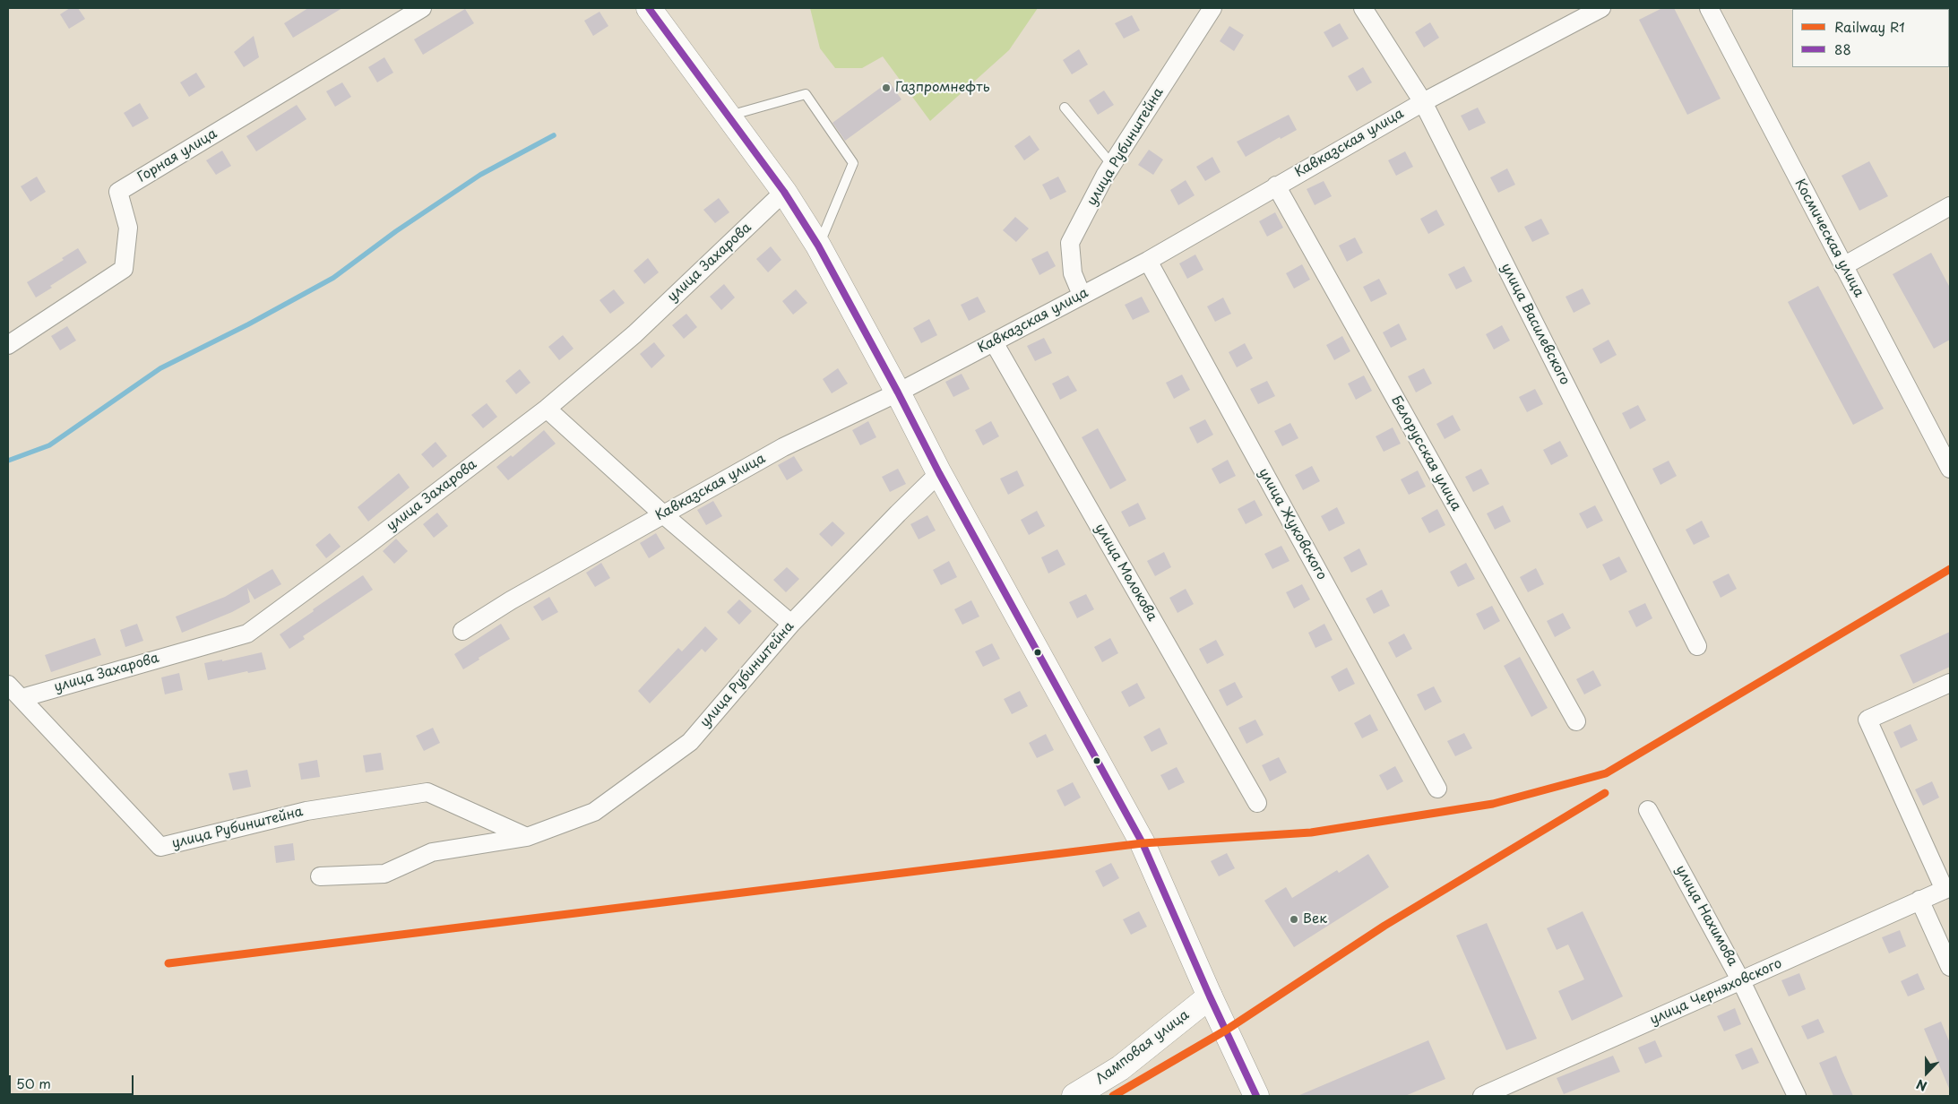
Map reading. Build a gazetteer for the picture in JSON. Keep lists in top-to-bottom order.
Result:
{
  "streets": {
    "street": [
      "Кавказская улица",
      "улица Рубинштейна",
      "Горная улица",
      "Космическая улица",
      "улица Захарова",
      "улица Василевского",
      "Белорусская улица",
      "улица Жуковского",
      "улица Молокова",
      "улица Нахимова",
      "улица Черняховского",
      "Ламповая улица"
    ]
  },
  "crossings": [
    ["Кавказская улица", "улица Рубинштейна"],
    ["Кавказская улица", "улица Василевского"],
    ["Кавказская улица", "Белорусская улица"],
    ["Кавказская улица", "улица Жуковского"],
    ["Кавказская улица", "улица Молокова"],
    ["улица Рубинштейна", "улица Захарова"],
    ["улица Нахимова", "улица Черняховского"]
  ],
  "places": ["Газпромнефть", "Век"],
  "lines": ["transit line 88", "rail line R1"],
  "legend": ["Railway R1", "88"],
  "scale_bar": "50 m",
  "north": "bottom"
}
